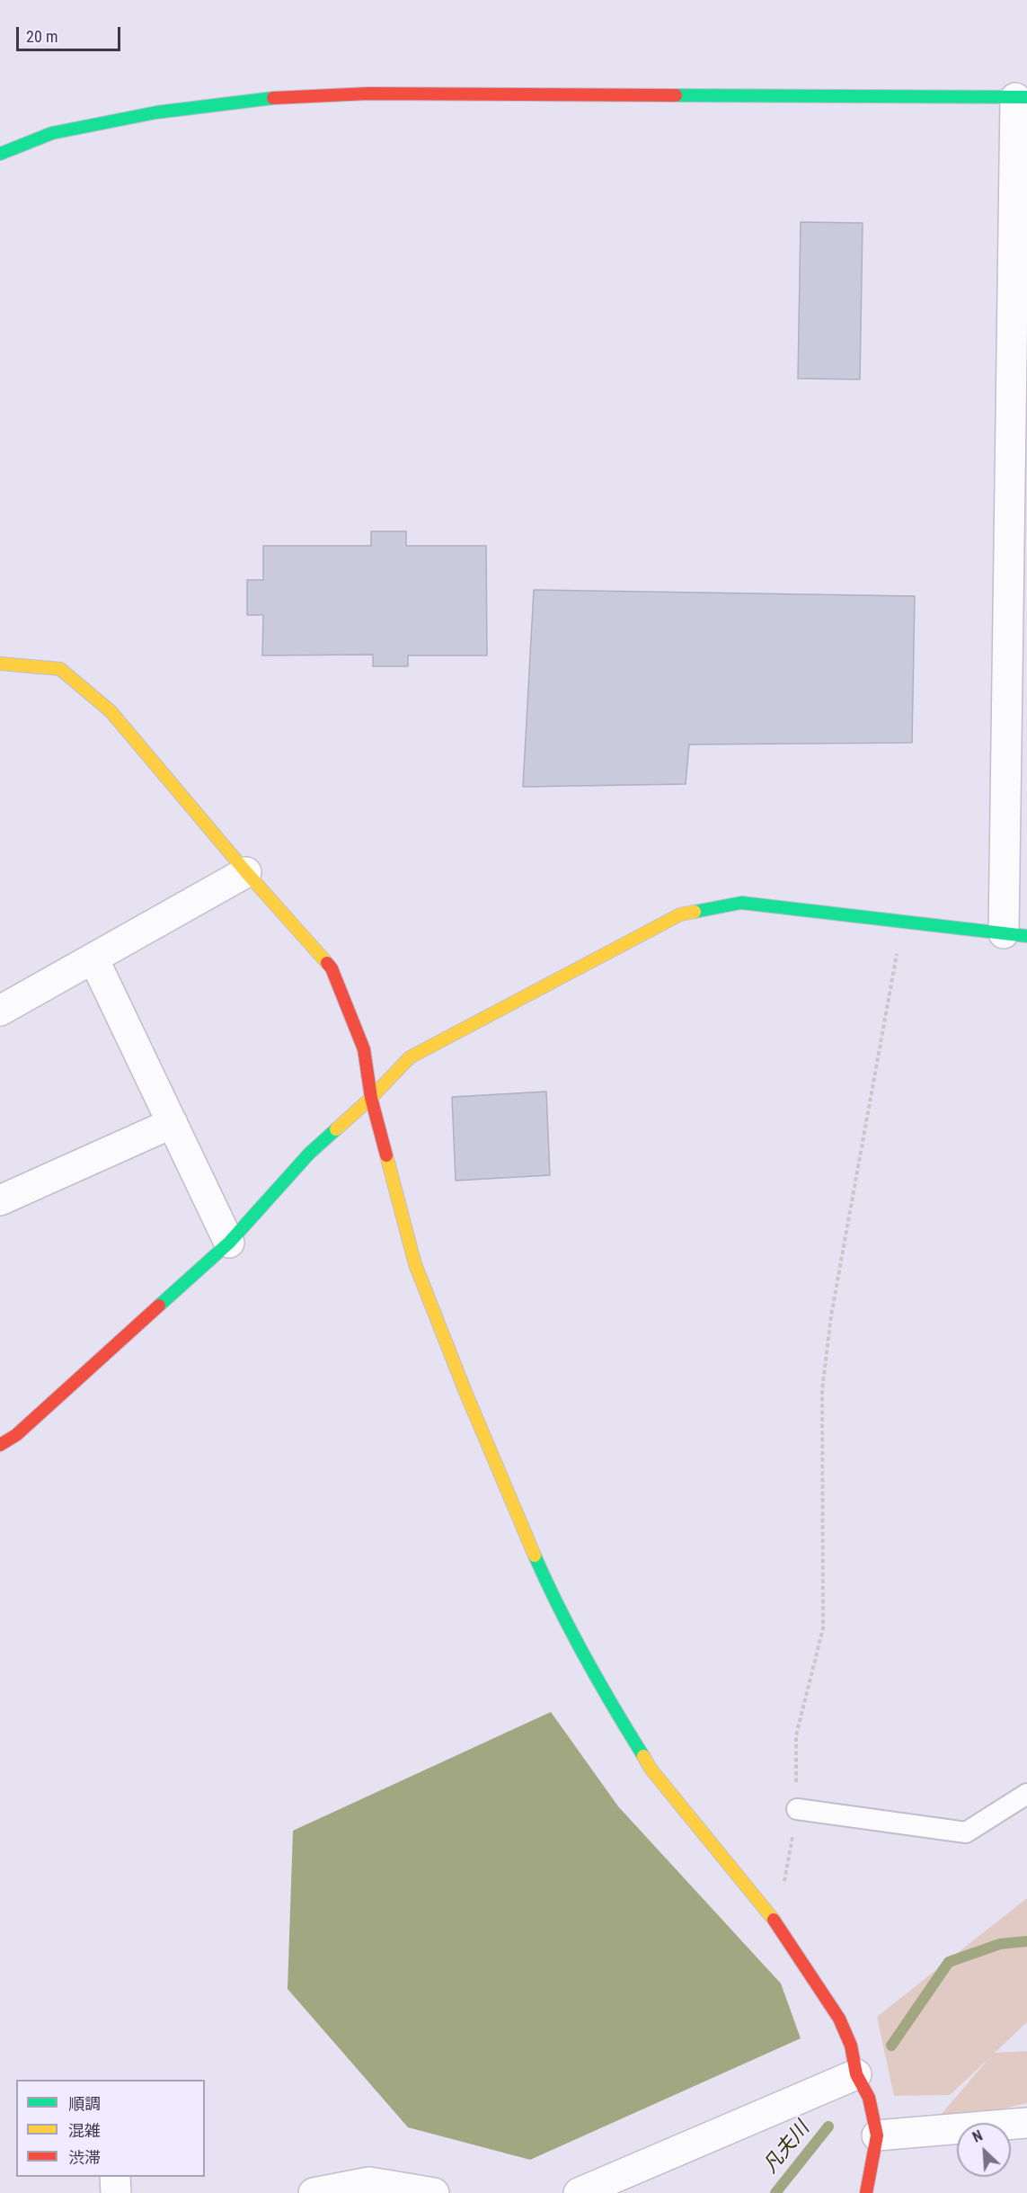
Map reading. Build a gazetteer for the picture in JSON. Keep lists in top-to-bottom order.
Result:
{
  "water": ["凡夫川"],
  "legend": ["順調", "混雑", "渋滞"],
  "scale_bar": "20 m",
  "north": "top left"
}
